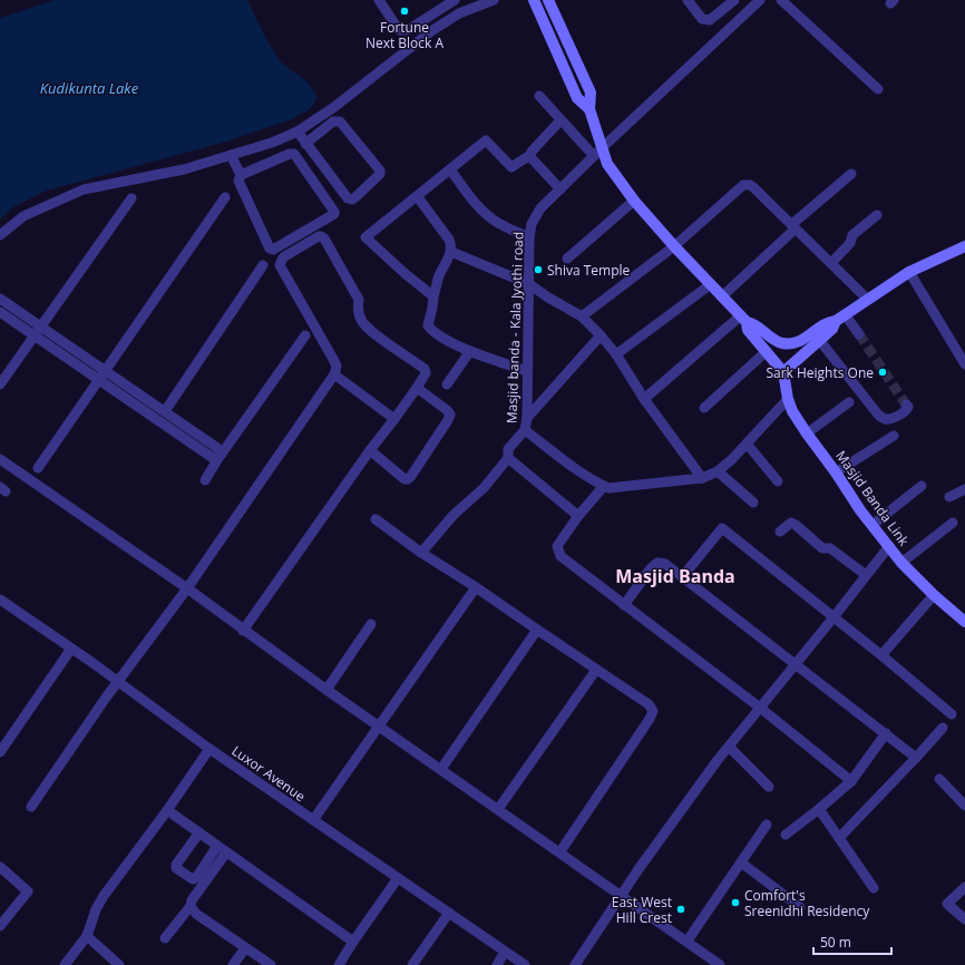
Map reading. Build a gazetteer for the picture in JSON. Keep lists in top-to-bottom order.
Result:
{
  "streets": {
    "main road": ["Masjid Banda Link"],
    "street": ["Masjid banda - Kala Jyothi road", "Luxor Avenue"]
  },
  "districts": ["Masjid Banda"],
  "water": ["Kudikunta Lake"],
  "places": [
    "Fortune Next Block A",
    "Shiva Temple",
    "Sark Heights One",
    "Comfort's Sreenidhi Residency",
    "East West Hill Crest"
  ],
  "scale_bar": "50 m"
}
